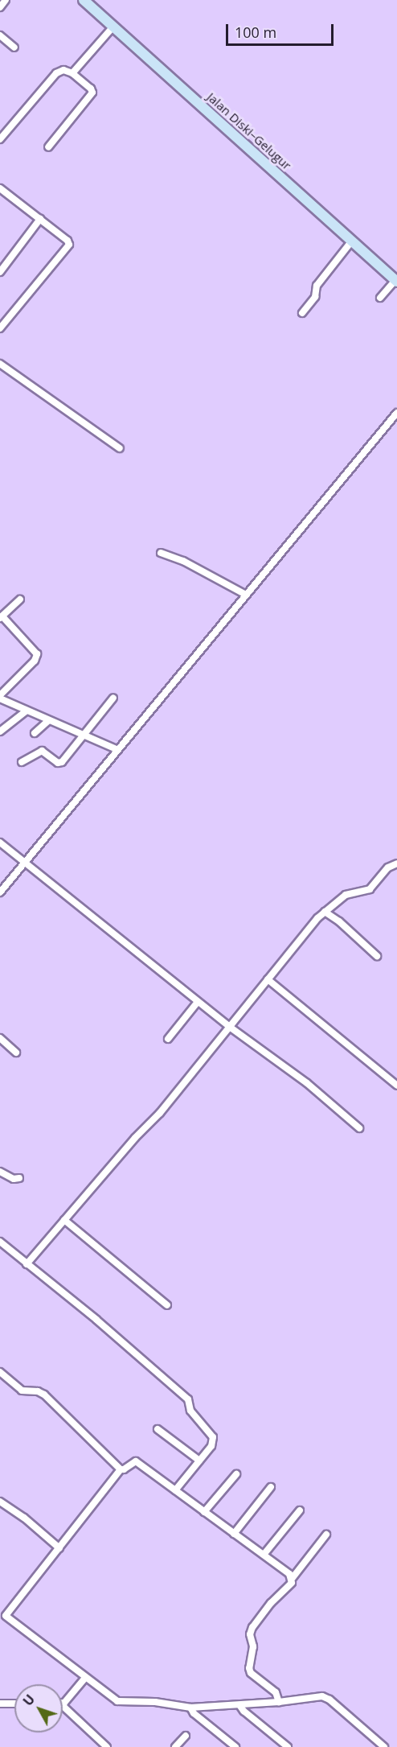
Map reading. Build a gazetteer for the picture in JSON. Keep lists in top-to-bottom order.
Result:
{
  "streets": {
    "main road": ["Jalan Diski–Gelugur"]
  },
  "scale_bar": "100 m",
  "north": "top left"
}
